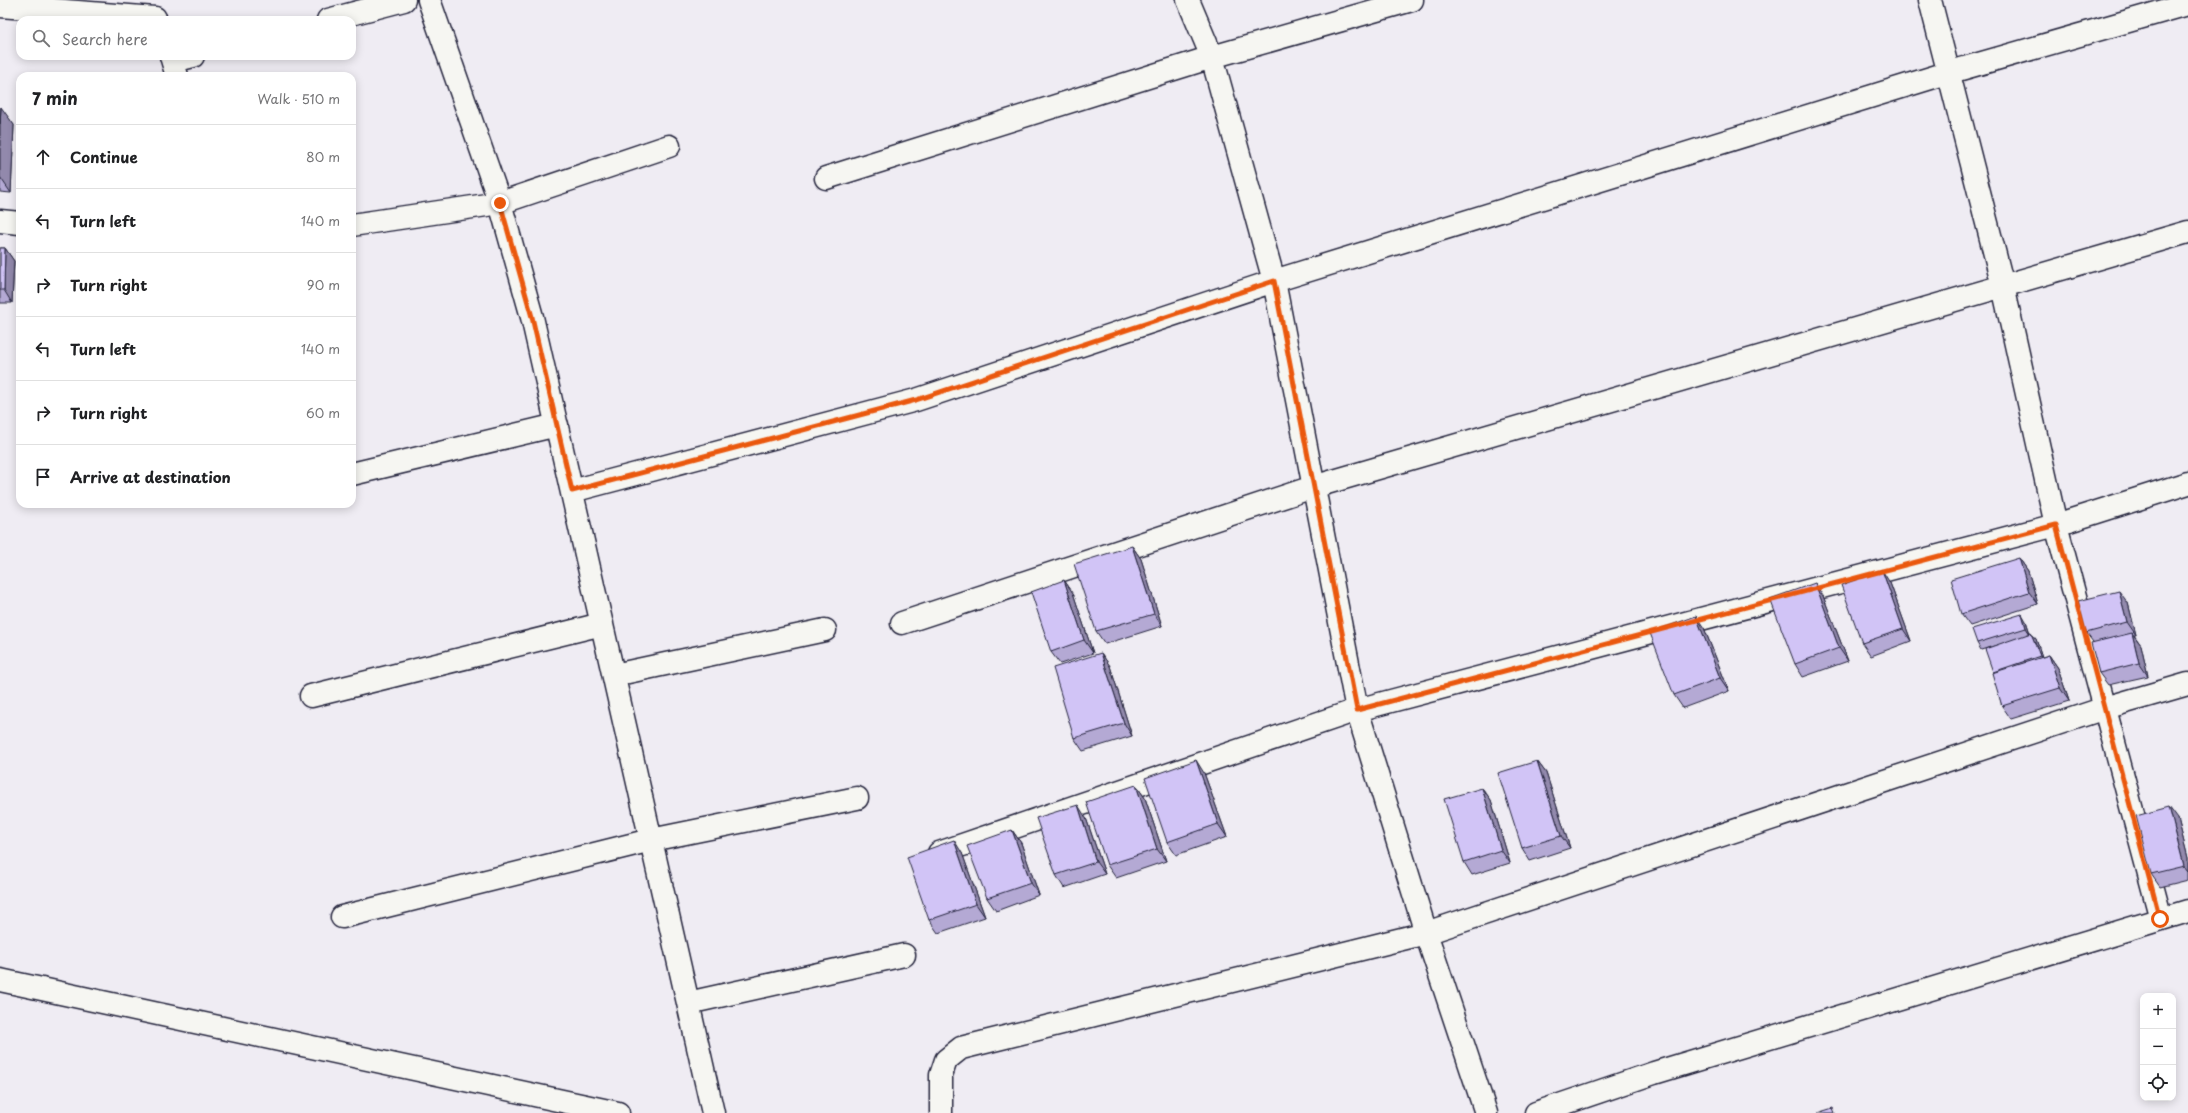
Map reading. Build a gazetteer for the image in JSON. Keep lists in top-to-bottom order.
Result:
{
  "page": {
    "search": "Search here",
    "heading": ["7 min", "Walk · 510 m"],
    "list": [
      ["Continue", "80 m"],
      ["Turn left", "140 m"],
      ["Turn right", "90 m"],
      ["Turn left", "140 m"],
      ["Turn right", "60 m"],
      "Arrive at destination"
    ],
    "map_buttons": ["+", "−"]
  }
}
